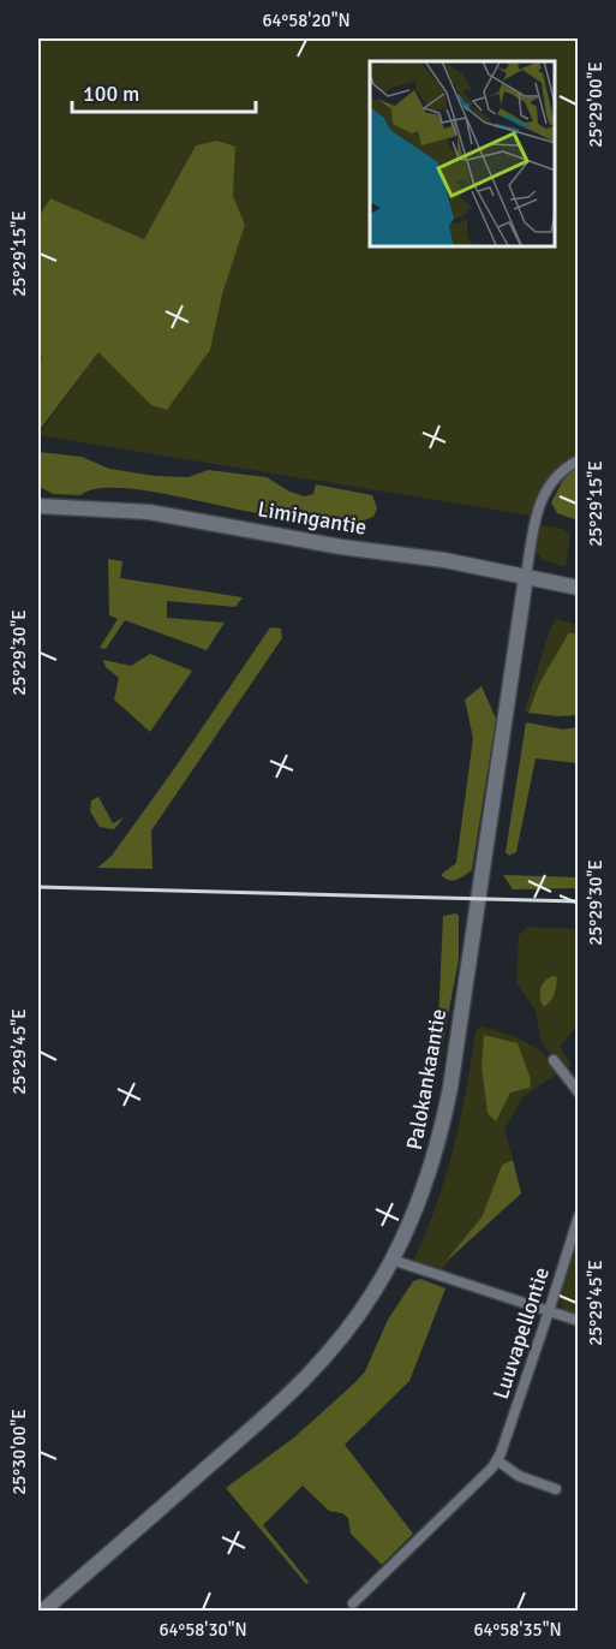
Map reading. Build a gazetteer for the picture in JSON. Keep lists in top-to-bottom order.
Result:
{
  "streets": {
    "main road": ["Limingantie", "Palokankaantie"],
    "street": ["Luuvapellontie"]
  },
  "crossings": [
    ["Limingantie", "Palokankaantie"]
  ],
  "scale_bar": "100 m",
  "coordinates": [
    "64°58'20\"N",
    "25°29'00\"E",
    "25°29'15\"E",
    "25°29'30\"E",
    "25°29'45\"E",
    "25°30'00\"E",
    "64°58'30\"N",
    "64°58'35\"N"
  ]
}
